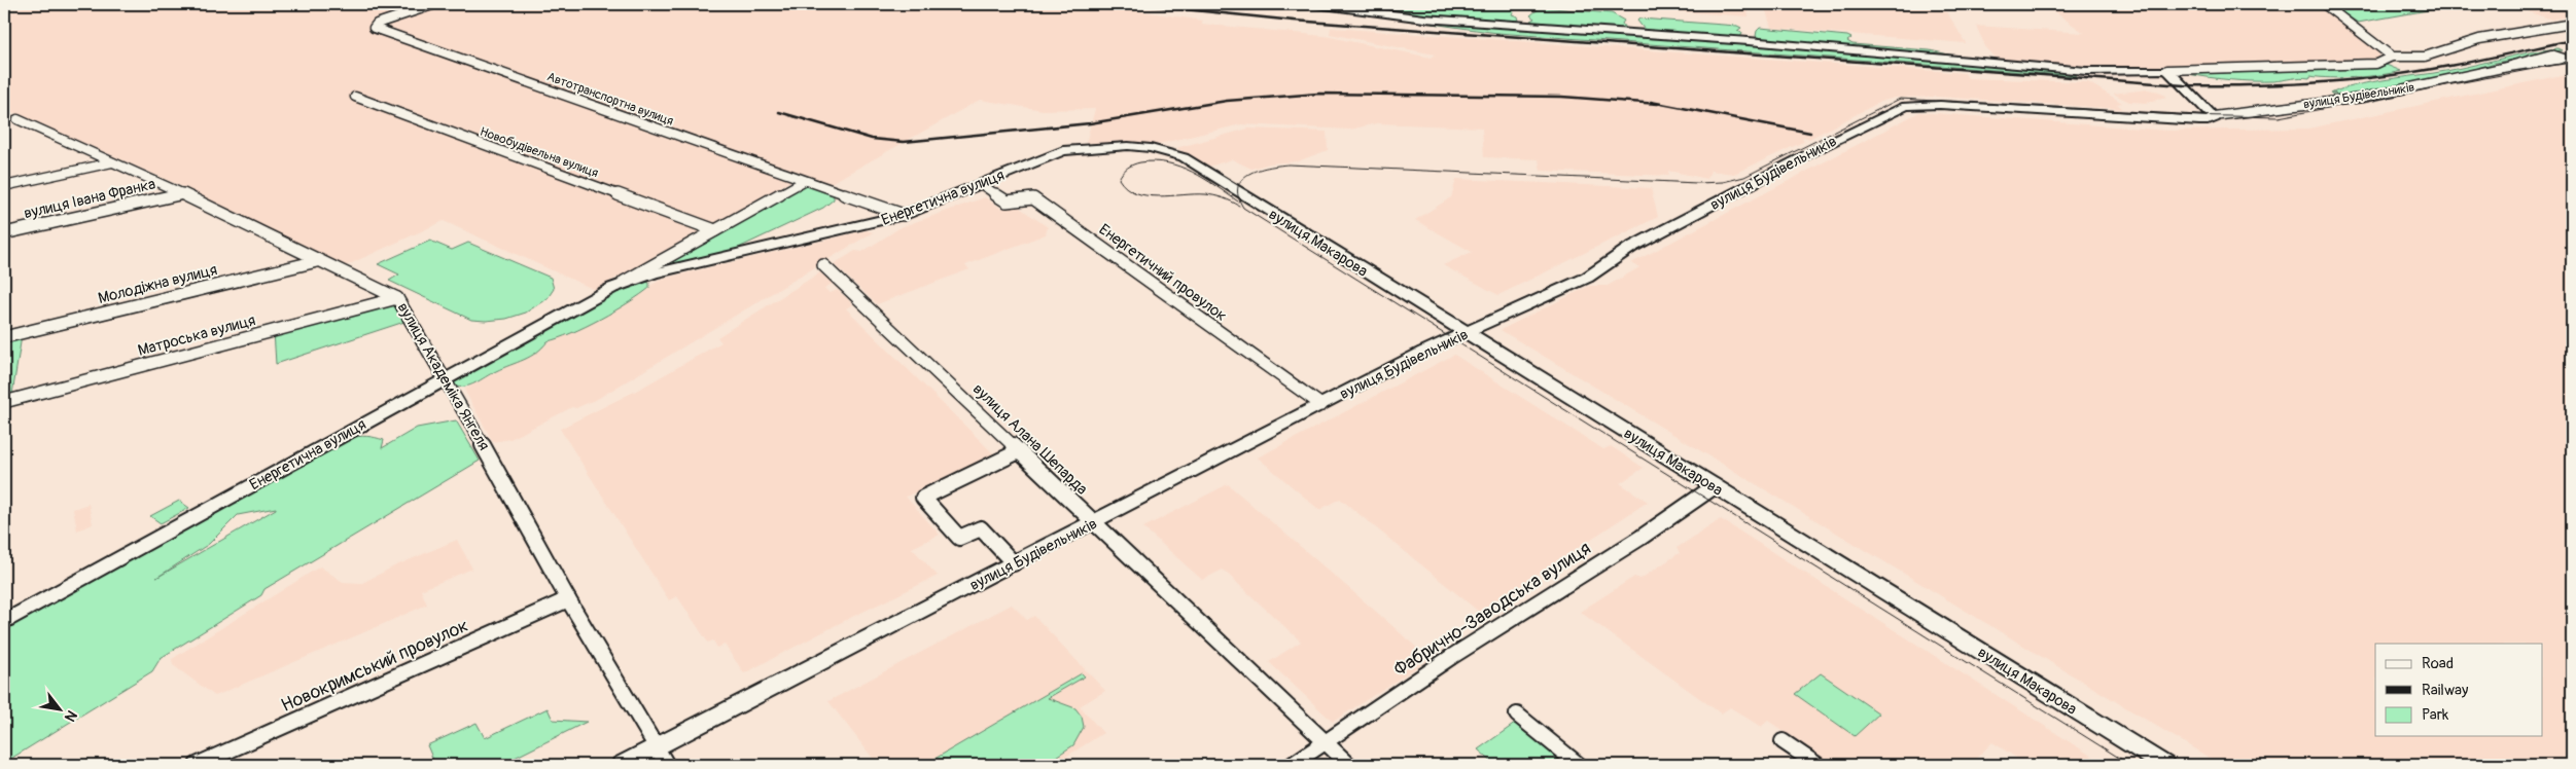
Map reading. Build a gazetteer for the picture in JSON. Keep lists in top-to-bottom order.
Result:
{
  "streets": {
    "street": [
      "вулиця Будівельників",
      "Автотранспортна вулиця",
      "Новобудівельна вулиця",
      "Енергетична вулиця",
      "вулиця Івана Франка",
      "вулиця Макарова",
      "Енергетичний провулок",
      "Молодіжна вулиця",
      "Матроська вулиця",
      "вулиця Академіка Янгеля",
      "вулиця Алана Шепарда",
      "Фабрично-Заводська вулиця",
      "Новокримський провулок"
    ]
  },
  "crossings": [
    ["вулиця Будівельників", "вулиця Макарова"],
    ["вулиця Будівельників", "Енергетичний провулок"],
    ["вулиця Будівельників", "вулиця Академіка Янгеля"],
    ["вулиця Будівельників", "вулиця Алана Шепарда"],
    ["Автотранспортна вулиця", "Енергетична вулиця"],
    ["Новобудівельна вулиця", "Енергетична вулиця"],
    ["Енергетична вулиця", "вулиця Макарова"],
    ["Енергетична вулиця", "Енергетичний провулок"],
    ["Енергетична вулиця", "вулиця Академіка Янгеля"],
    ["вулиця Івана Франка", "вулиця Академіка Янгеля"],
    ["вулиця Макарова", "Фабрично-Заводська вулиця"],
    ["Молодіжна вулиця", "вулиця Академіка Янгеля"],
    ["Матроська вулиця", "вулиця Академіка Янгеля"],
    ["вулиця Академіка Янгеля", "Новокримський провулок"],
    ["вулиця Алана Шепарда", "Фабрично-Заводська вулиця"]
  ],
  "legend": ["Road", "Railway", "Park"],
  "north": "bottom right"
}
